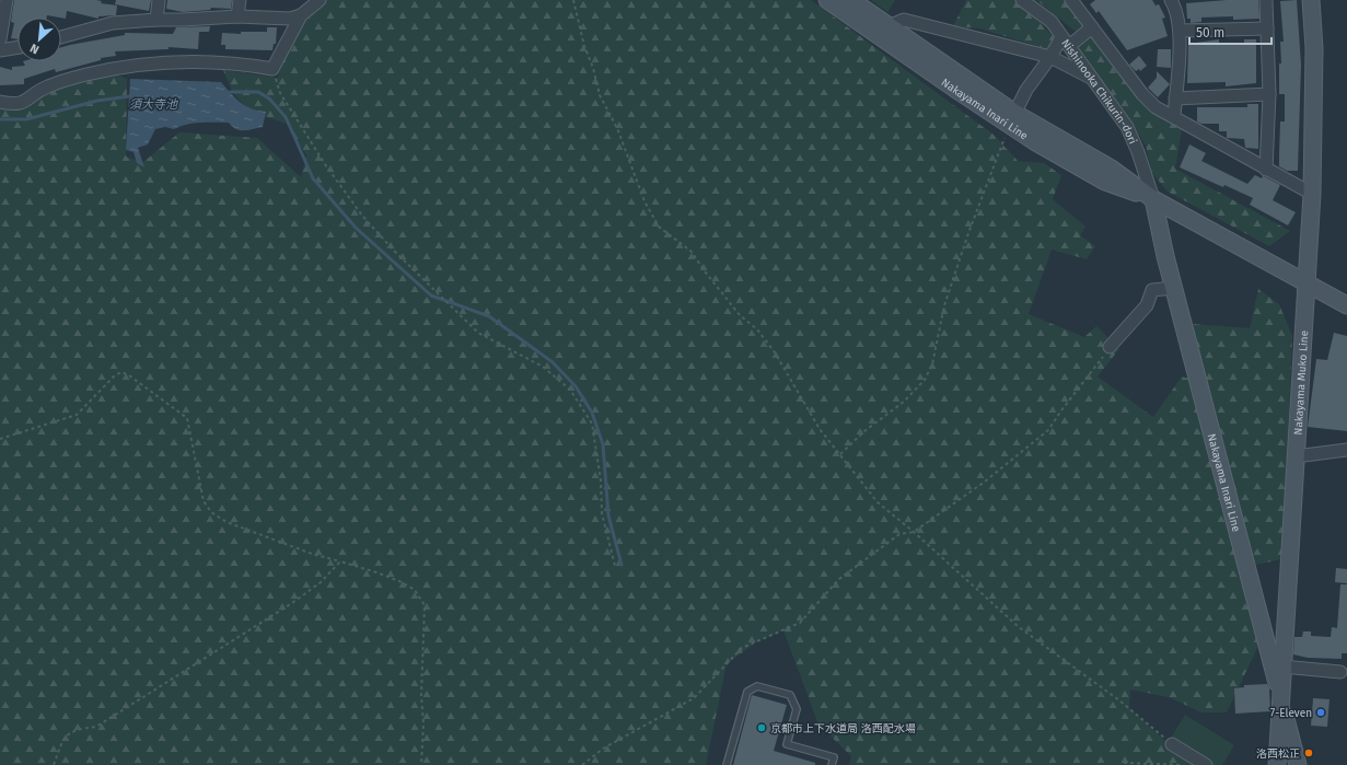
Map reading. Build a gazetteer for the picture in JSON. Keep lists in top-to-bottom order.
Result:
{
  "streets": {
    "main road": ["Nakayama Inari Line", "Nakayama Muko Line"],
    "street": ["Nishinooka Chikurin-dori"]
  },
  "crossings": [
    ["Nishinooka Chikurin-dori", "Nakayama Inari Line"],
    ["Nakayama Inari Line", "Nakayama Muko Line"]
  ],
  "water": ["須大寺池"],
  "places": ["7-Eleven", "京都市上下水道局 洛西配水場", "洛西松正"],
  "scale_bar": "50 m",
  "north": "bottom left"
}
